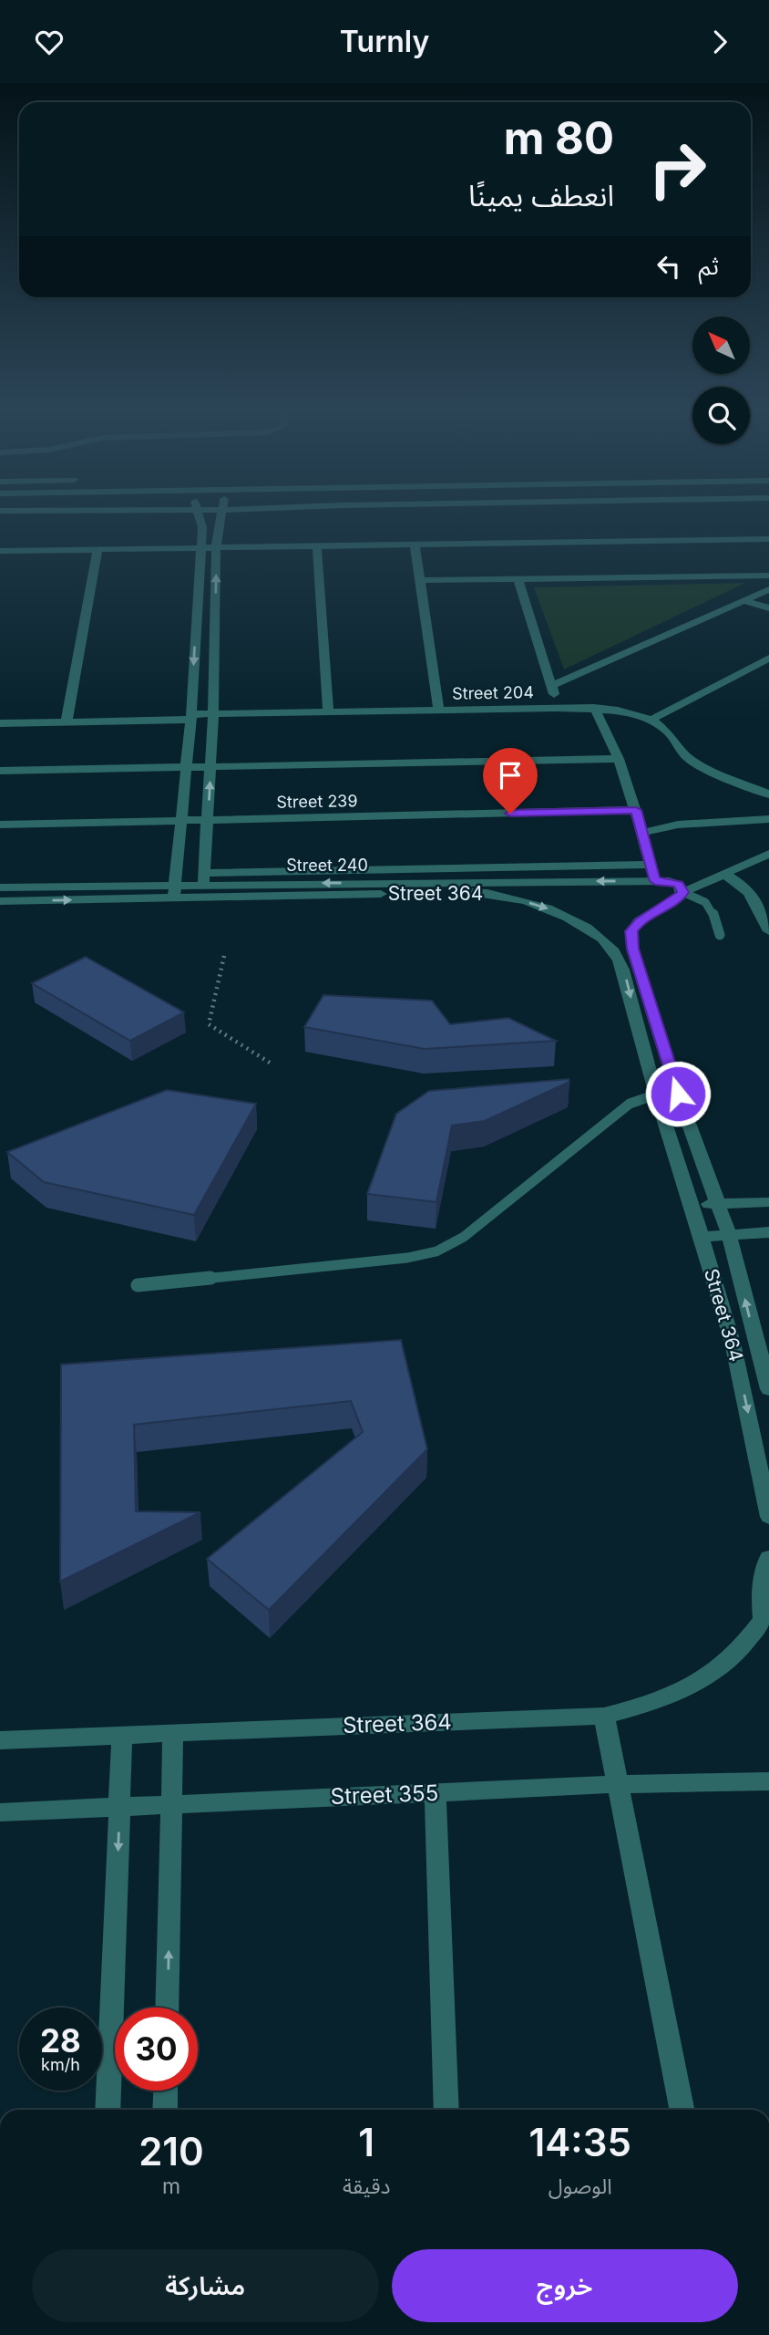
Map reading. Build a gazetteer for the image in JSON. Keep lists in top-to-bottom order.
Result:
{
  "streets": {
    "street": [
      "Street 204",
      "Street 239",
      "Street 240",
      "Street 364",
      "Street 355"
    ]
  },
  "crossings": [
    ["Street 240", "Street 364"]
  ],
  "north": "top left",
  "page": {
    "header": "Turnly",
    "turn": ["80 m", "انعطف يمينًا"],
    "then": "ثم",
    "speed": "28 km/h",
    "limit": "30",
    "eta": [
      "14:35",
      "الوصول",
      "1",
      "دقيقة",
      "210",
      "m"
    ],
    "buttons": ["خروج", "مشاركة"]
  }
}
